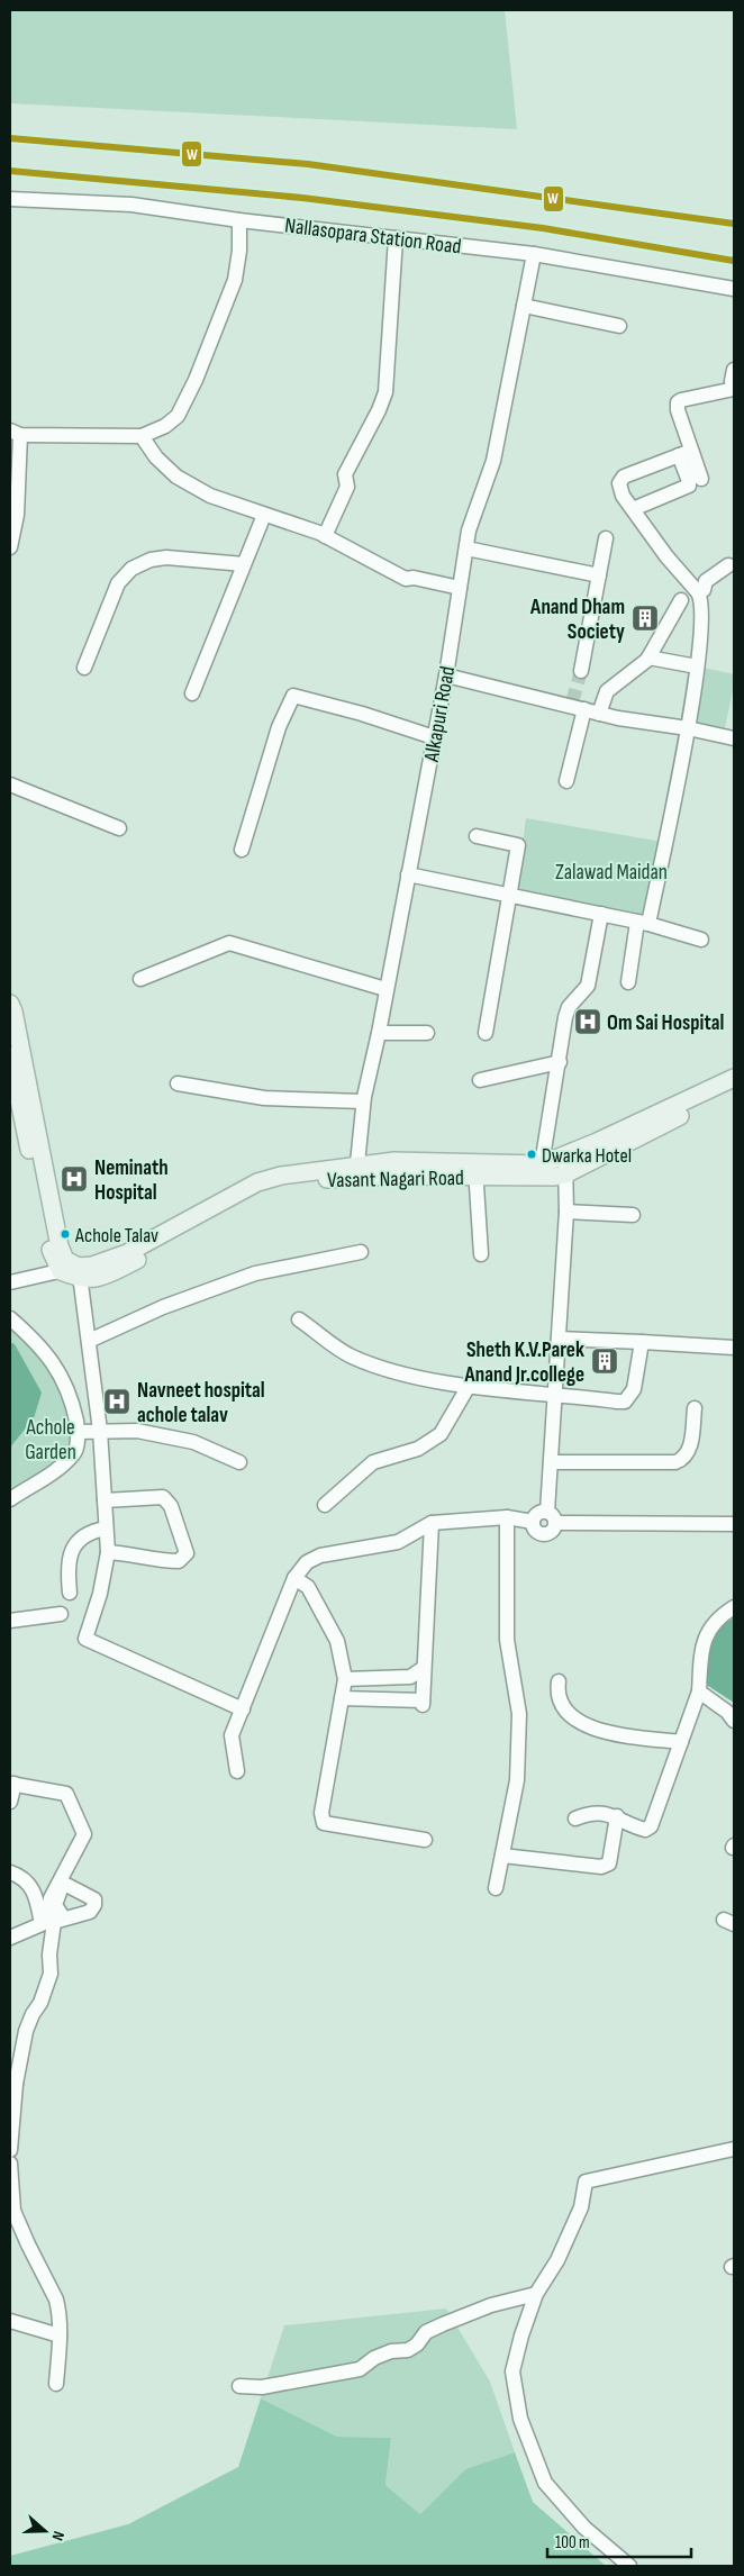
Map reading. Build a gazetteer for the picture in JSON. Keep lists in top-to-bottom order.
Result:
{
  "streets": {
    "main road": ["Vasant Nagari Road"],
    "street": ["Nallasopara Station Road", "Alkapuri Road"]
  },
  "crossings": [
    ["Nallasopara Station Road", "Alkapuri Road"],
    ["Alkapuri Road", "Vasant Nagari Road"]
  ],
  "parks": ["Zalawad Maidan", "Achole Garden"],
  "places": {
    "building": ["Anand Dham Society", "Sheth K.V.Parek Anand Jr.college"],
    "hospital": ["Om Sai Hospital", "Neminath Hospital", "Navneet hospital achole talav"],
    "other": ["Dwarka Hotel", "Achole Talav"]
  },
  "lines": ["transit line W"],
  "scale_bar": "100 m",
  "north": "right"
}
